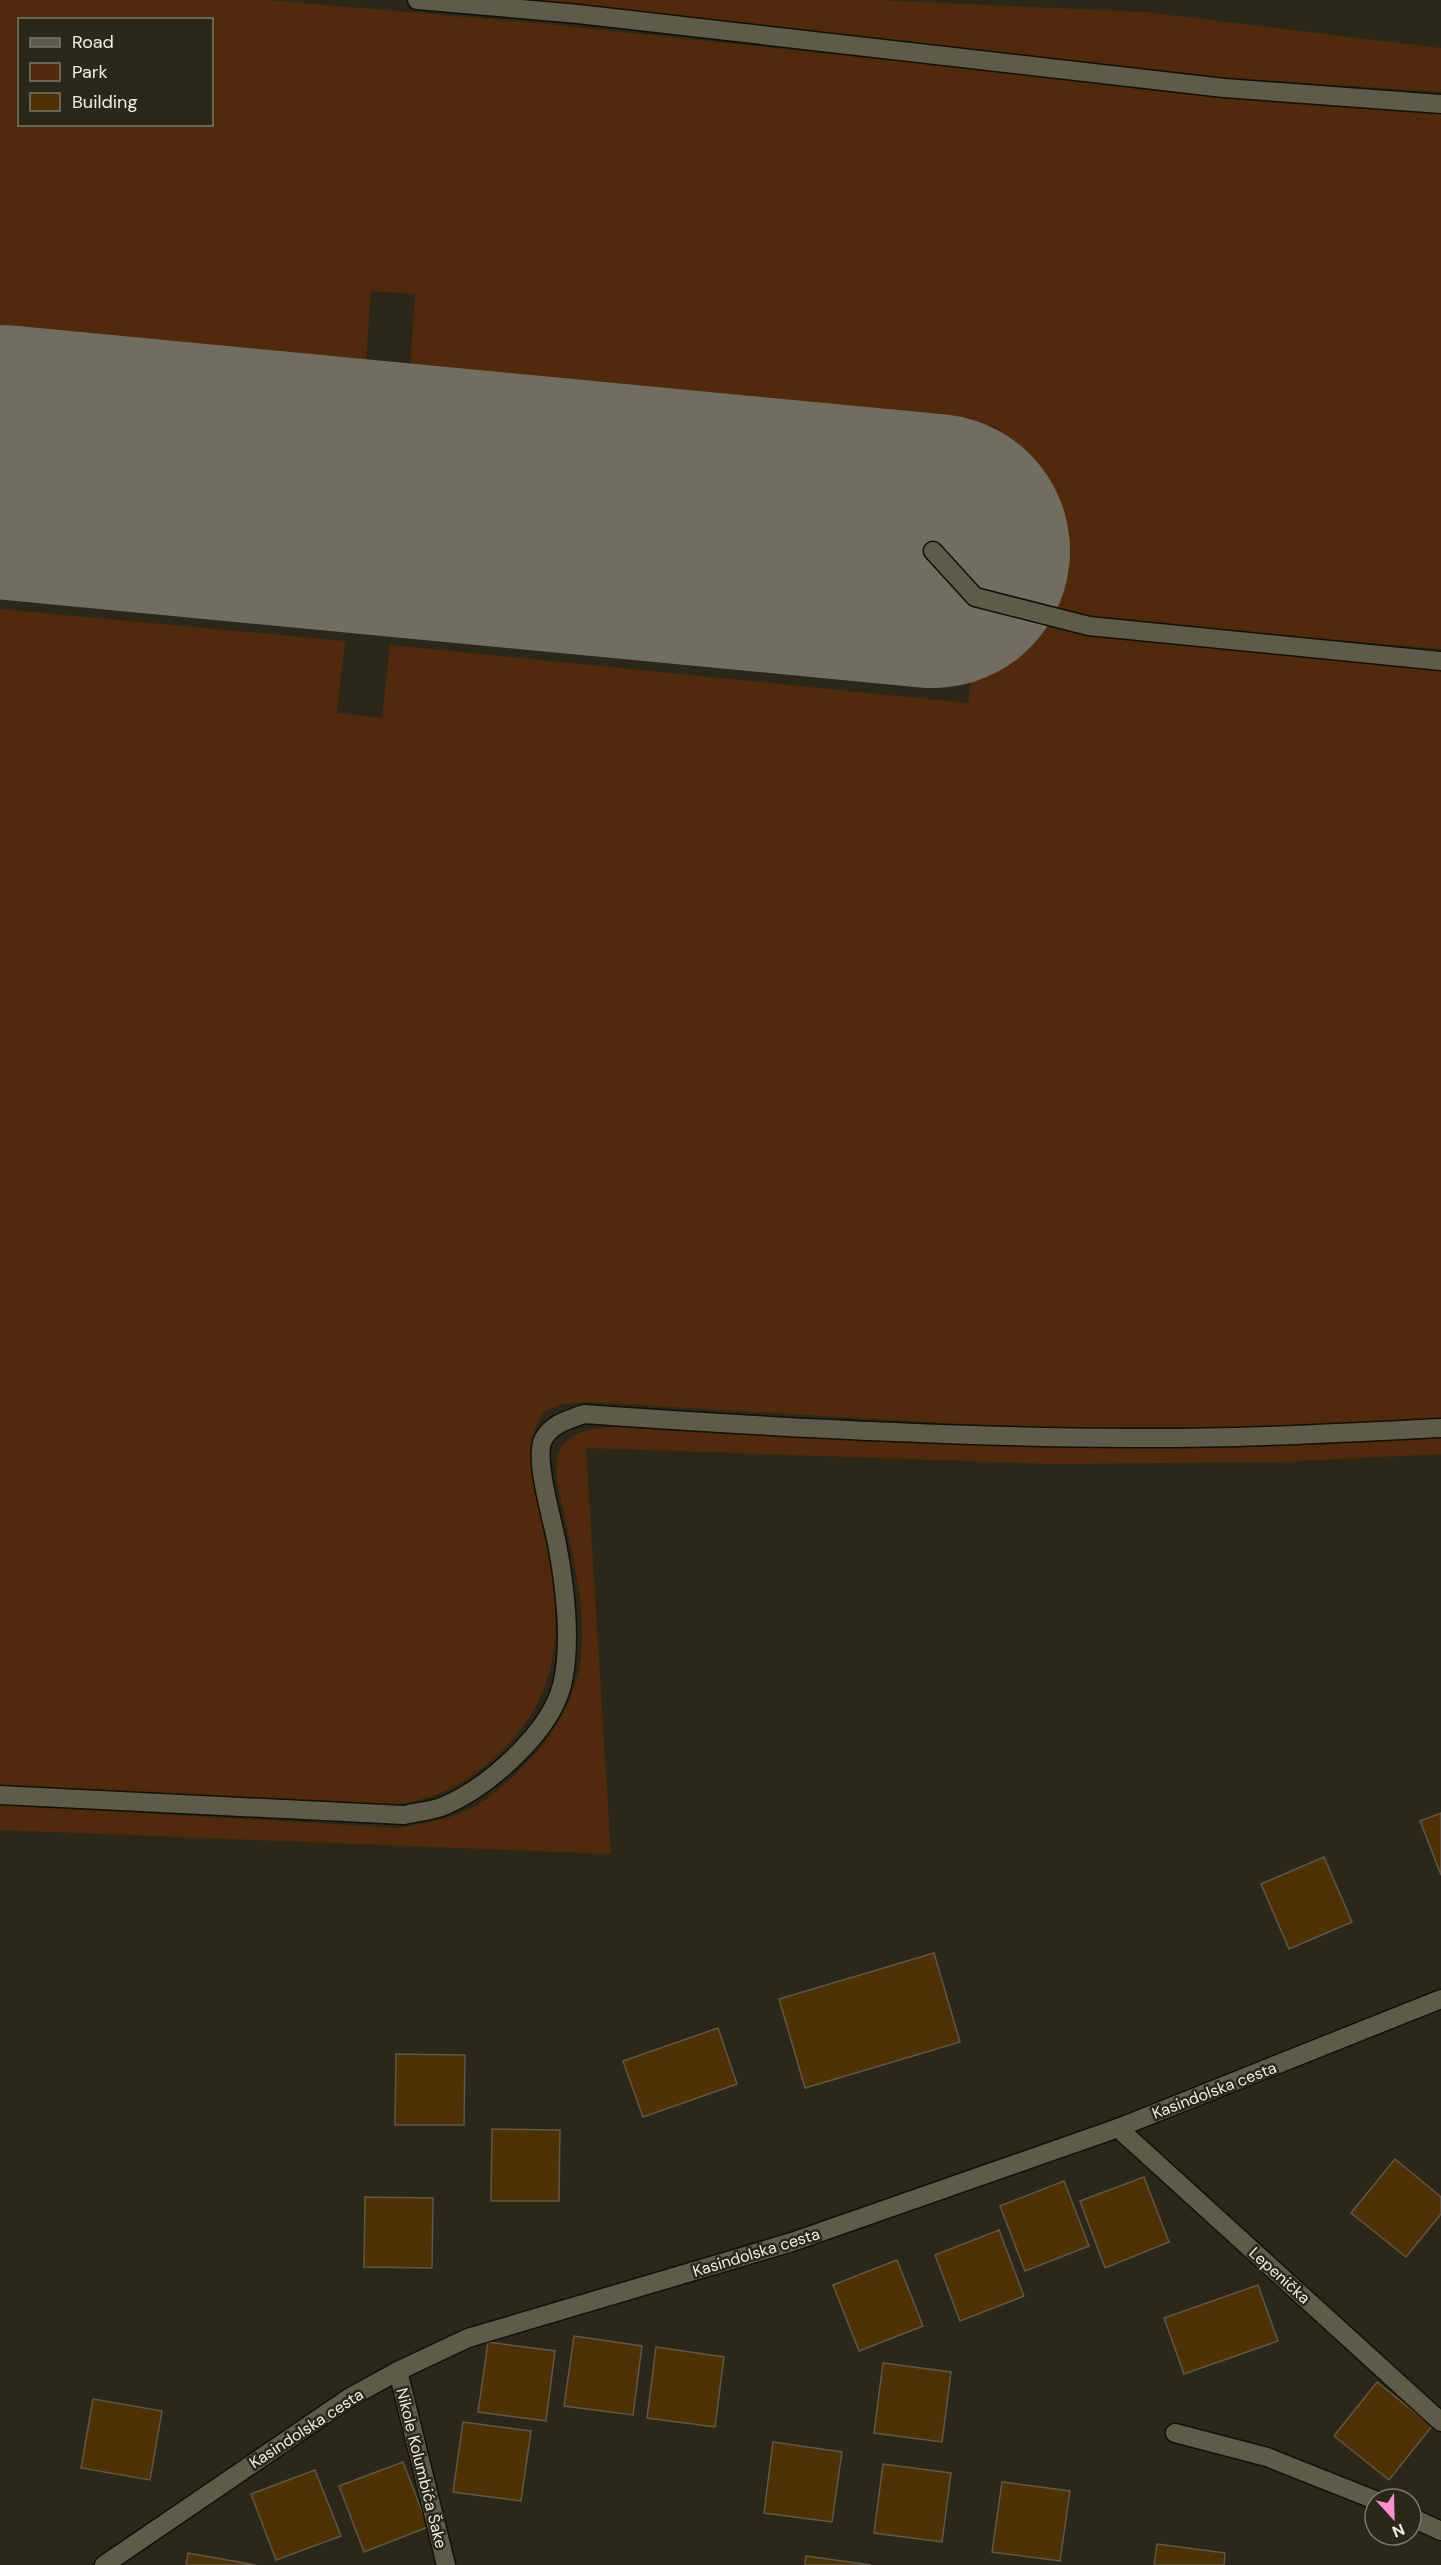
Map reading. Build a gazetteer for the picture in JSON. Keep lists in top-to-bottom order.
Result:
{
  "streets": {
    "street": ["Kasindolska cesta", "Lepenička", "Nikole Kolumbića Šake"]
  },
  "crossings": [
    ["Kasindolska cesta", "Lepenička"],
    ["Kasindolska cesta", "Nikole Kolumbića Šake"]
  ],
  "legend": ["Road", "Park", "Building"],
  "north": "bottom"
}
